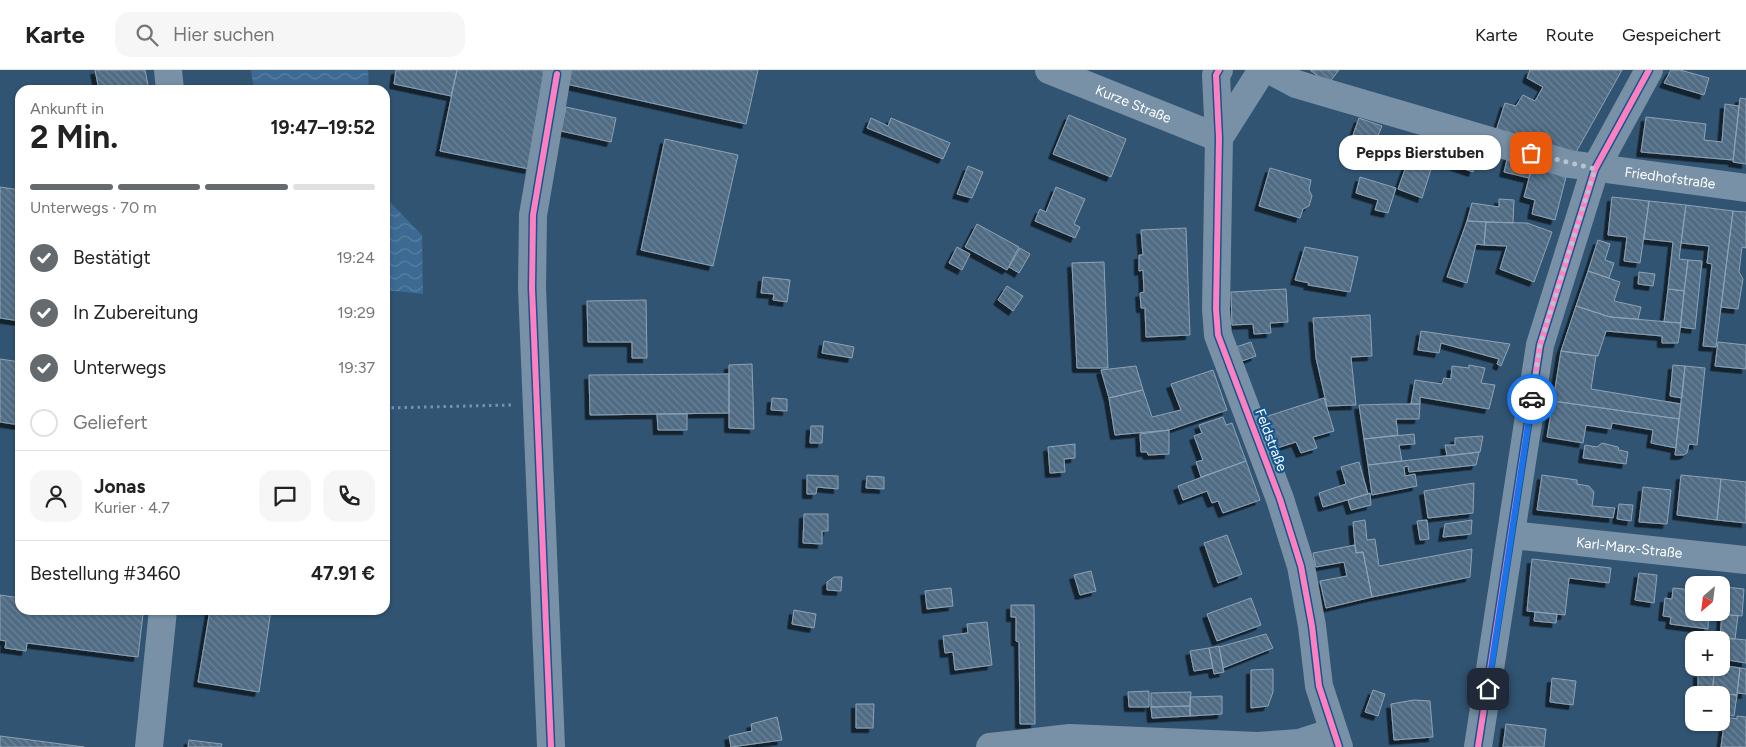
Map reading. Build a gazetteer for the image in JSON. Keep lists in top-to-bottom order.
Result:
{
  "streets": {
    "street": [
      "Kurze Straße",
      "Friedhofstraße",
      "Feldstraße",
      "Karl-Marx-Straße"
    ]
  },
  "crossings": [
    ["Kurze Straße", "Feldstraße"]
  ],
  "places": ["Pepps Bierstuben"],
  "north": "bottom left",
  "page": {
    "header": "Karte",
    "search": "Hier suchen",
    "nav": ["Karte", "Route", "Gespeichert"],
    "heading": ["2 Min.", "Ankunft in", "19:47–19:52"],
    "panel": [
      "Jonas",
      "Kurier · 4.7",
      "Bestellung #3460",
      "47.91 €"
    ],
    "bubble": "Pepps Bierstuben",
    "bar": "Unterwegs · 70 m",
    "list": [
      ["Bestätigt", "19:24"],
      ["In Zubereitung", "19:29"],
      ["Unterwegs", "19:37"],
      "Geliefert"
    ],
    "map_buttons": ["+", "−"]
  }
}
